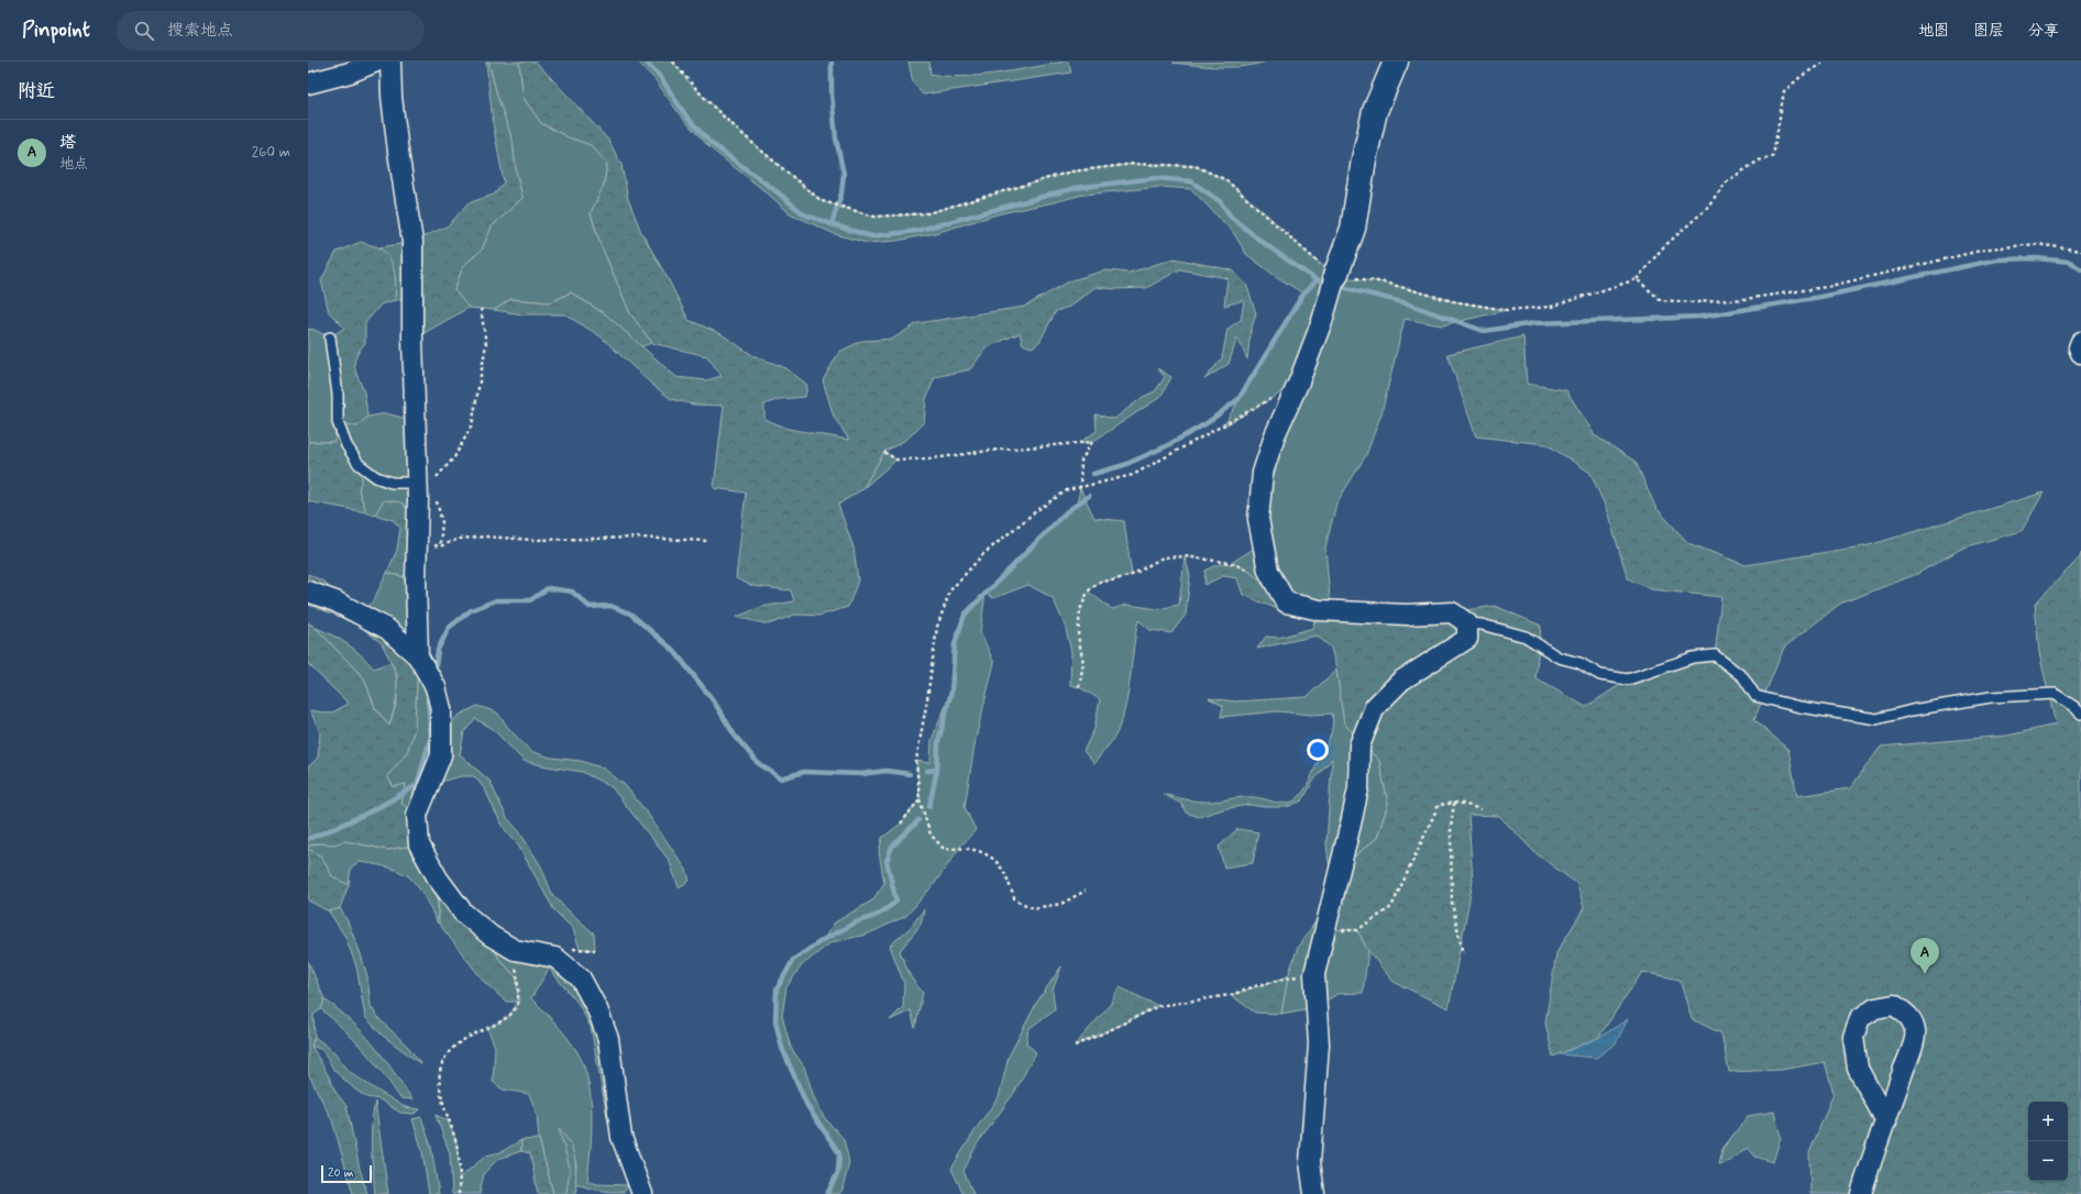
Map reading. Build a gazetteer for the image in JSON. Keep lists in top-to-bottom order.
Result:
{
  "scale_bar": "20 m",
  "page": {
    "header": "Pinpoint",
    "search": "搜索地点",
    "nav": ["地图", "图层", "分享"],
    "heading": "附近",
    "list": [
      {
        "mark": "A",
        "name": "塔",
        "note": "地点",
        "value": "260 m"
      }
    ],
    "pins": "A",
    "map_buttons": ["+", "−"],
    "scale": "20 m"
  }
}
